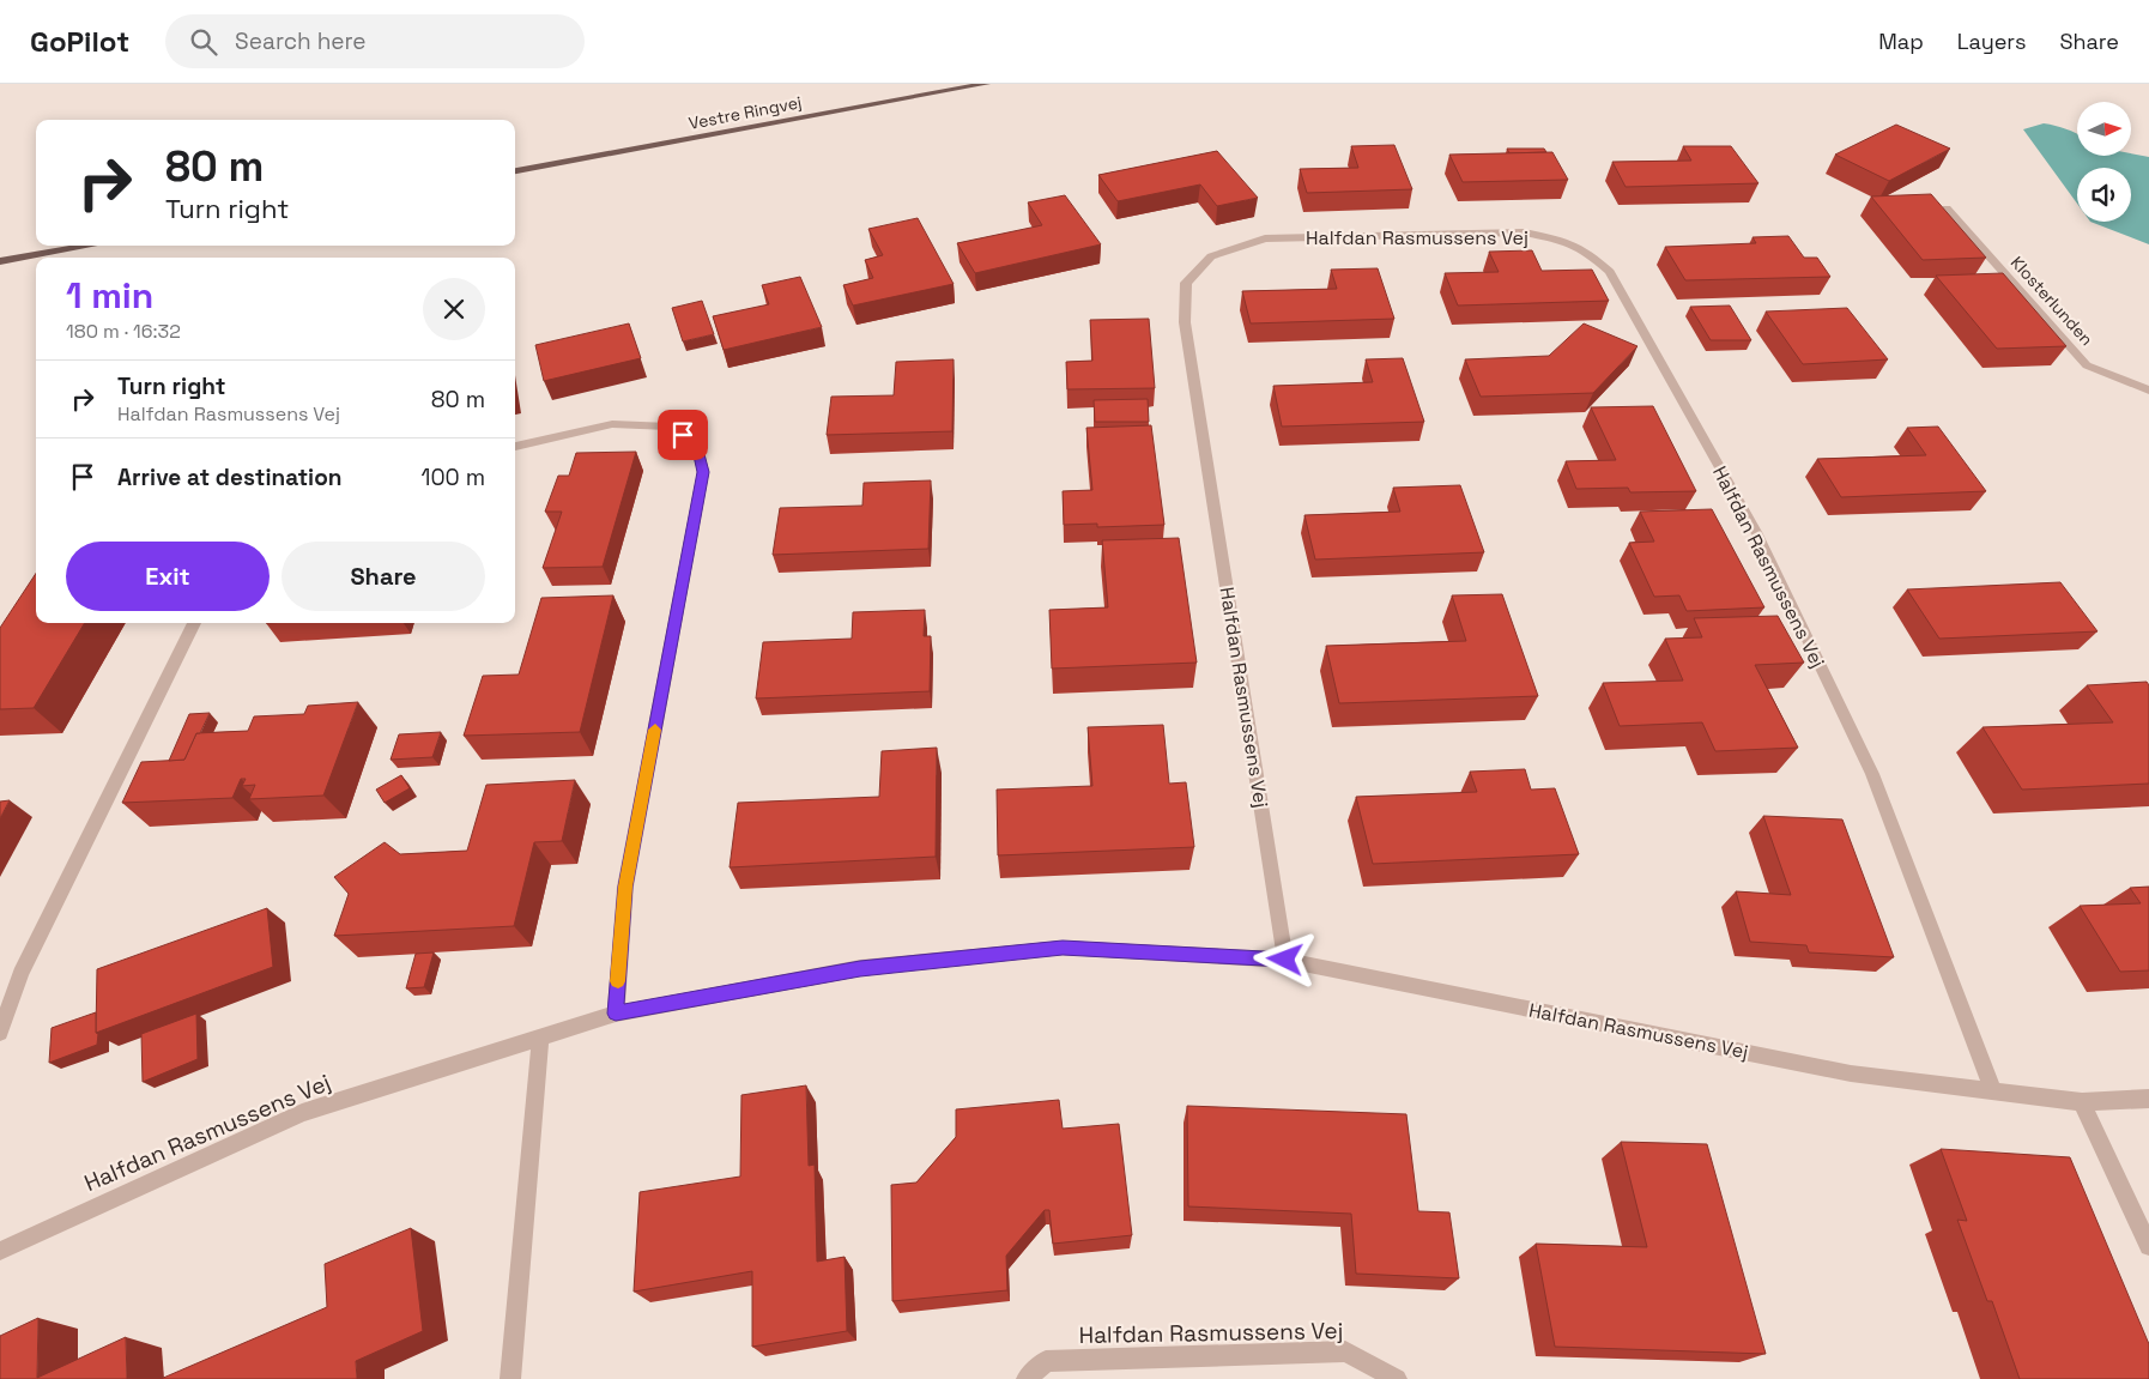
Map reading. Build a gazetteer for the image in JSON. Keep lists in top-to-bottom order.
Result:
{
  "streets": {
    "main road": ["Vestre Ringvej"],
    "street": ["Halfdan Rasmussens Vej", "Klosterlunden"]
  },
  "north": "right",
  "page": {
    "header": "GoPilot",
    "search": "Search here",
    "nav": ["Map", "Layers", "Share"],
    "turn": ["80 m", "Turn right"],
    "heading": ["1 min", "180 m · 16:32"],
    "list": [
      {
        "name": "Turn right",
        "note": "Halfdan Rasmussens Vej",
        "value": "80 m"
      },
      {
        "name": "Arrive at destination",
        "value": "100 m"
      }
    ],
    "buttons": ["Exit", "Share"]
  }
}
